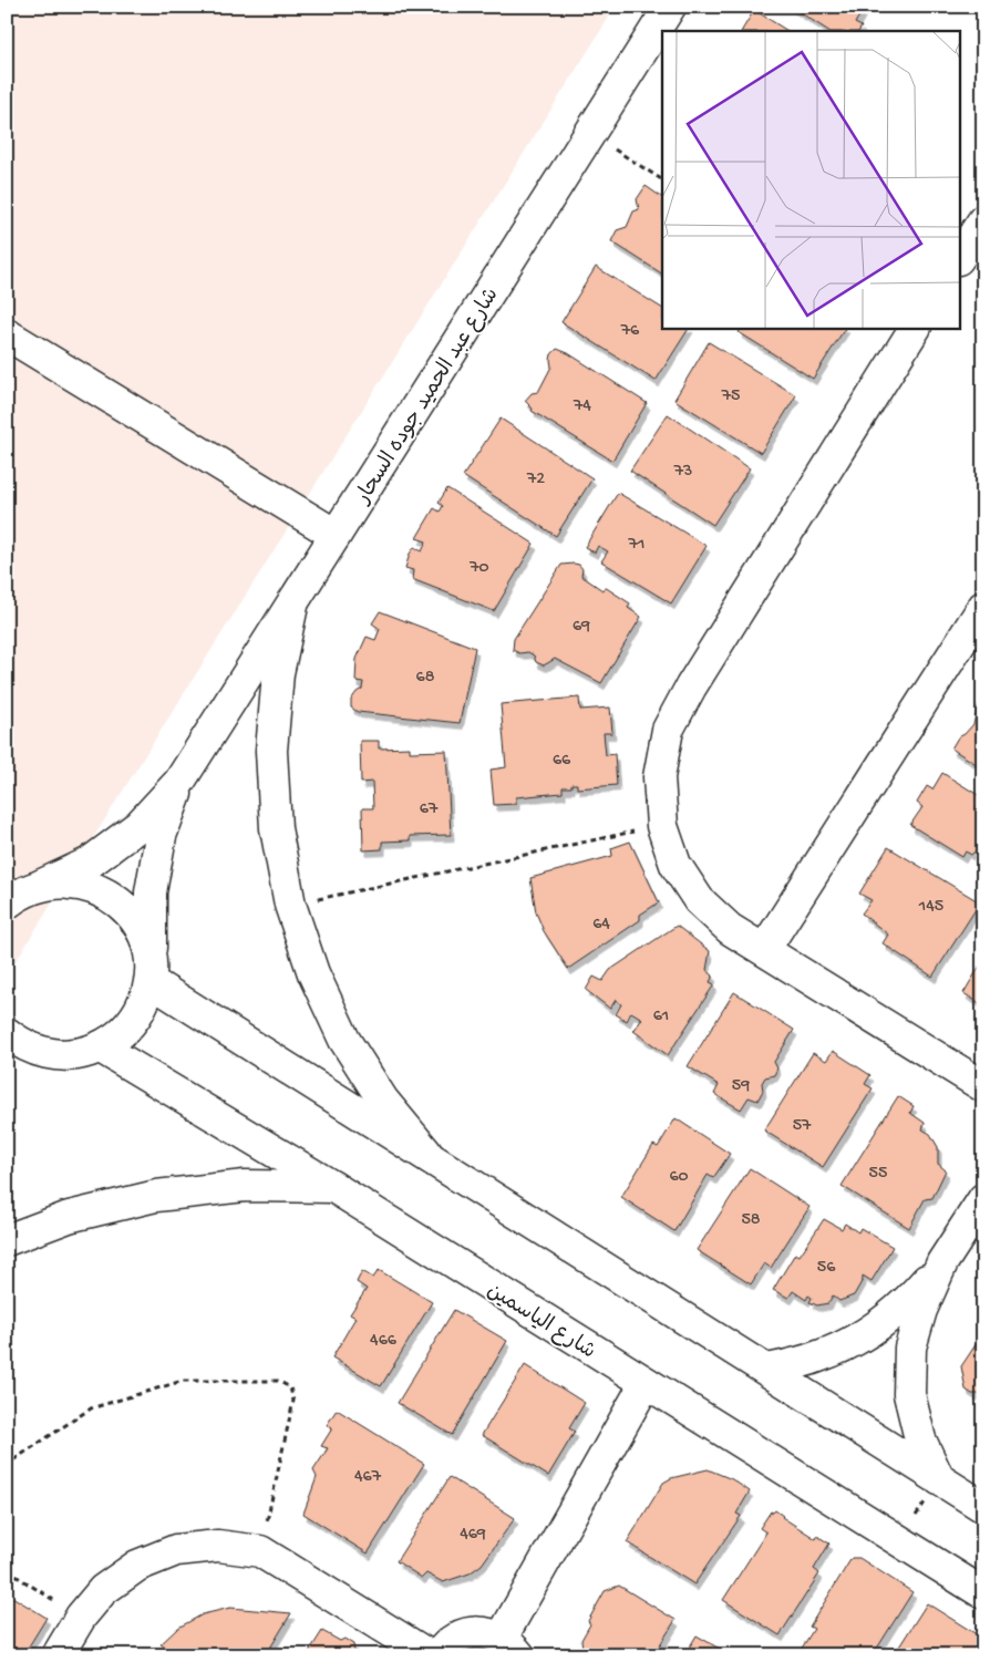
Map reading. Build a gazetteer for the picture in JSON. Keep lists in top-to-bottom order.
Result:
{
  "streets": {
    "street": ["شارع عبد الحميد جوده السحار", "شارع الياسمين"]
  },
  "crossings": [
    ["شارع عبد الحميد جوده السحار", "شارع الياسمين"]
  ],
  "house_numbers": [
    "76",
    "75",
    "74",
    "73",
    "72",
    "71",
    "70",
    "69",
    "68",
    "66",
    "67",
    "145",
    "64",
    "61",
    "59",
    "57",
    "55",
    "60",
    "58",
    "56",
    "466",
    "467",
    "469"
  ]
}
